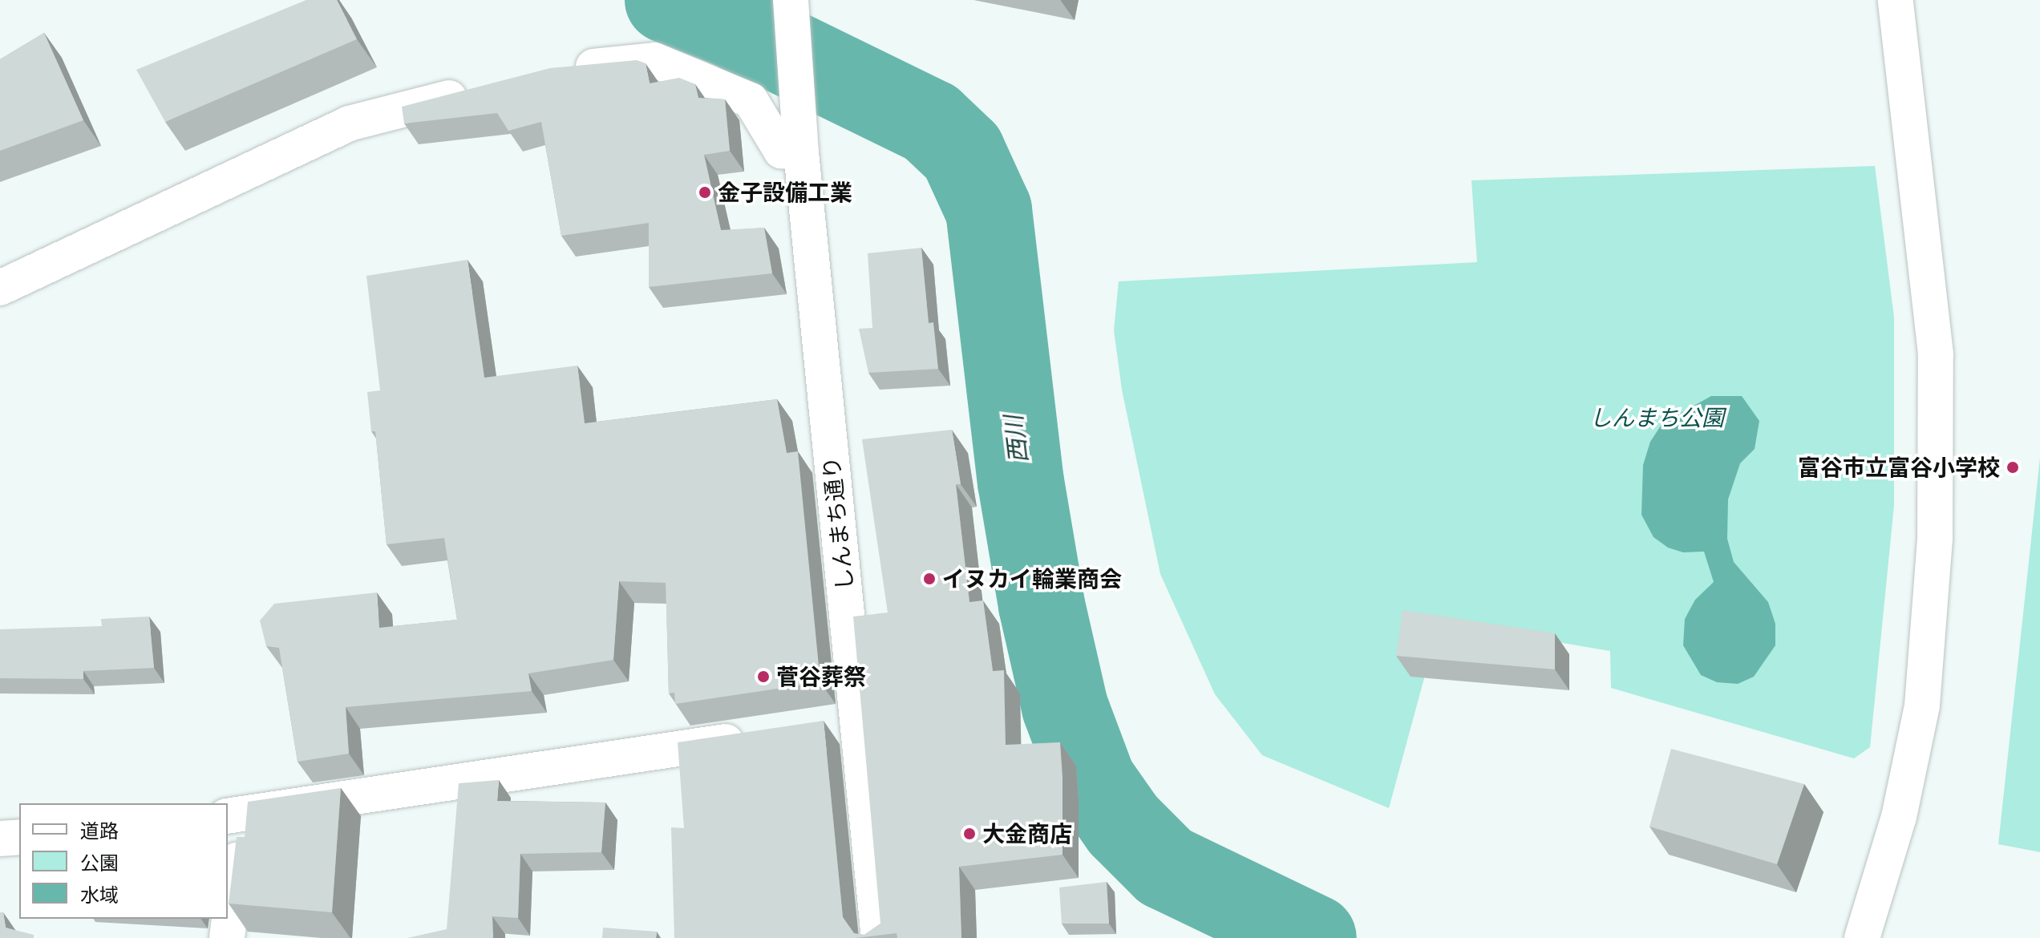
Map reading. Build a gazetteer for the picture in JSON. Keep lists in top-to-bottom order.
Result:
{
  "streets": {
    "street": ["しんまち通り"]
  },
  "water": ["西川"],
  "parks": ["しんまち公園"],
  "places": [
    "金子設備工業",
    "富谷市立富谷小学校",
    "イヌカイ輪業商会",
    "菅谷葬祭",
    "大金商店"
  ],
  "legend": ["道路", "公園", "水域"]
}
